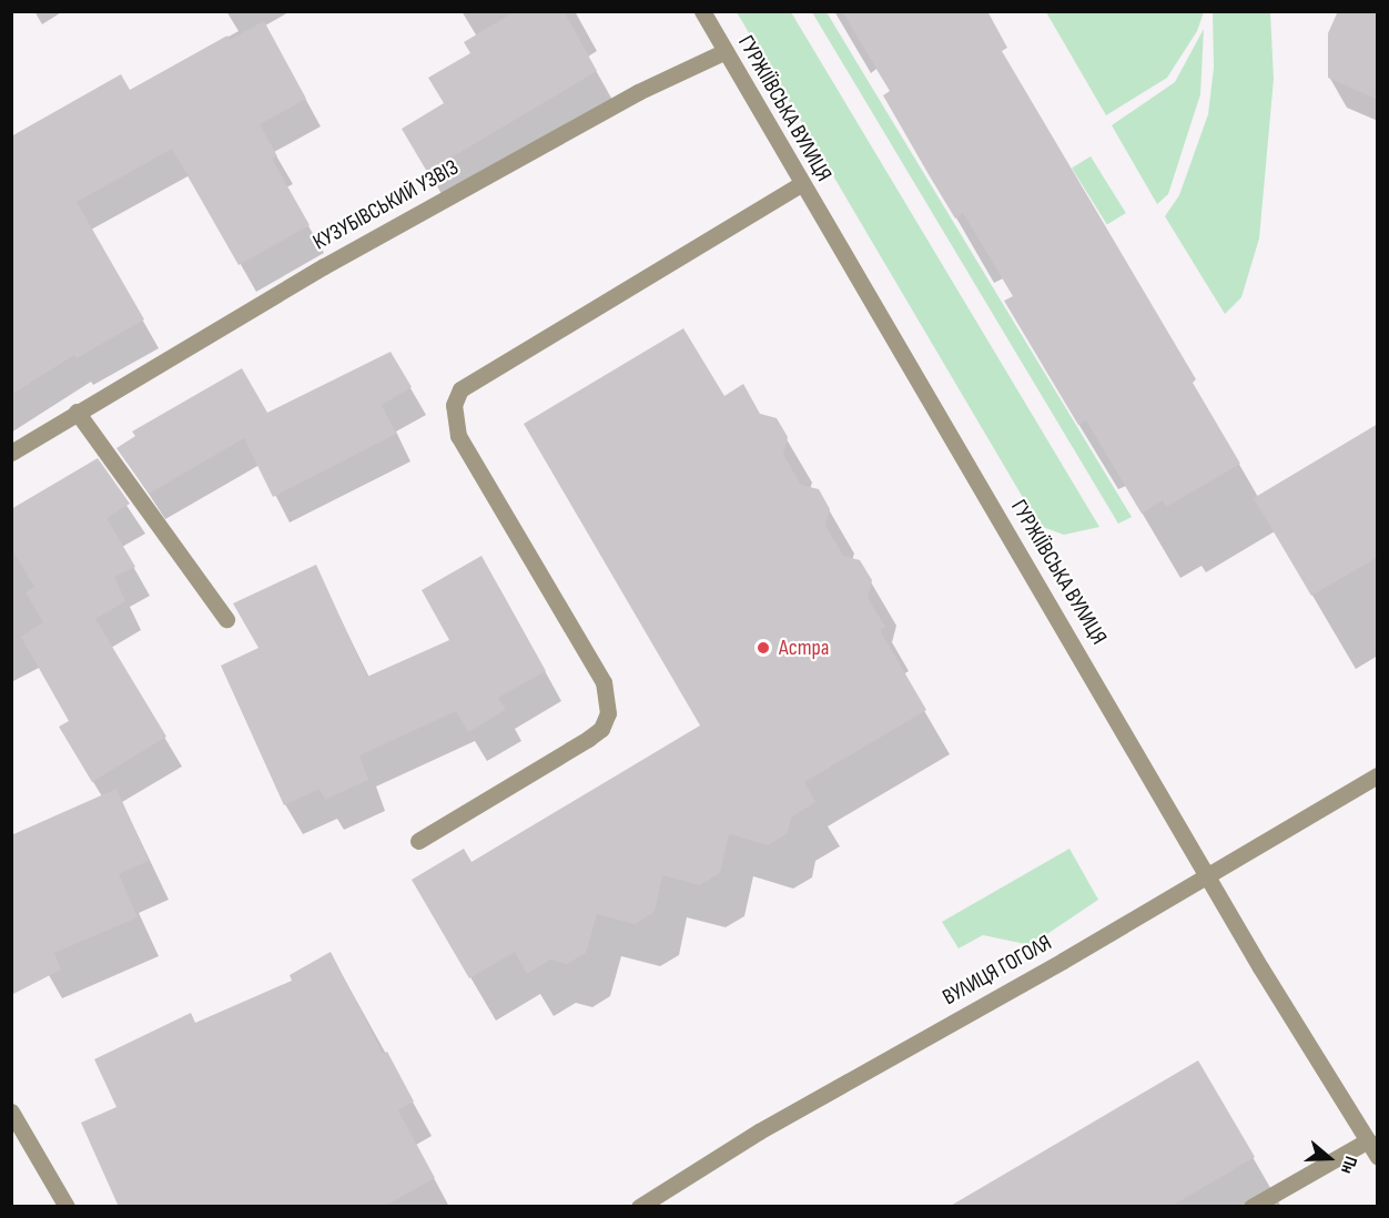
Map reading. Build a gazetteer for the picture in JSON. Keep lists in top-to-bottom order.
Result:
{
  "streets": {
    "street": ["ГУРЖІЇВСЬКА ВУЛИЦЯ", "КУЗУБІВСЬКИЙ УЗВІЗ", "ВУЛИЦЯ ГОГОЛЯ"]
  },
  "crossings": [
    ["ГУРЖІЇВСЬКА ВУЛИЦЯ", "КУЗУБІВСЬКИЙ УЗВІЗ"],
    ["ГУРЖІЇВСЬКА ВУЛИЦЯ", "ВУЛИЦЯ ГОГОЛЯ"]
  ],
  "places": ["Астра"],
  "north": "right"
}
